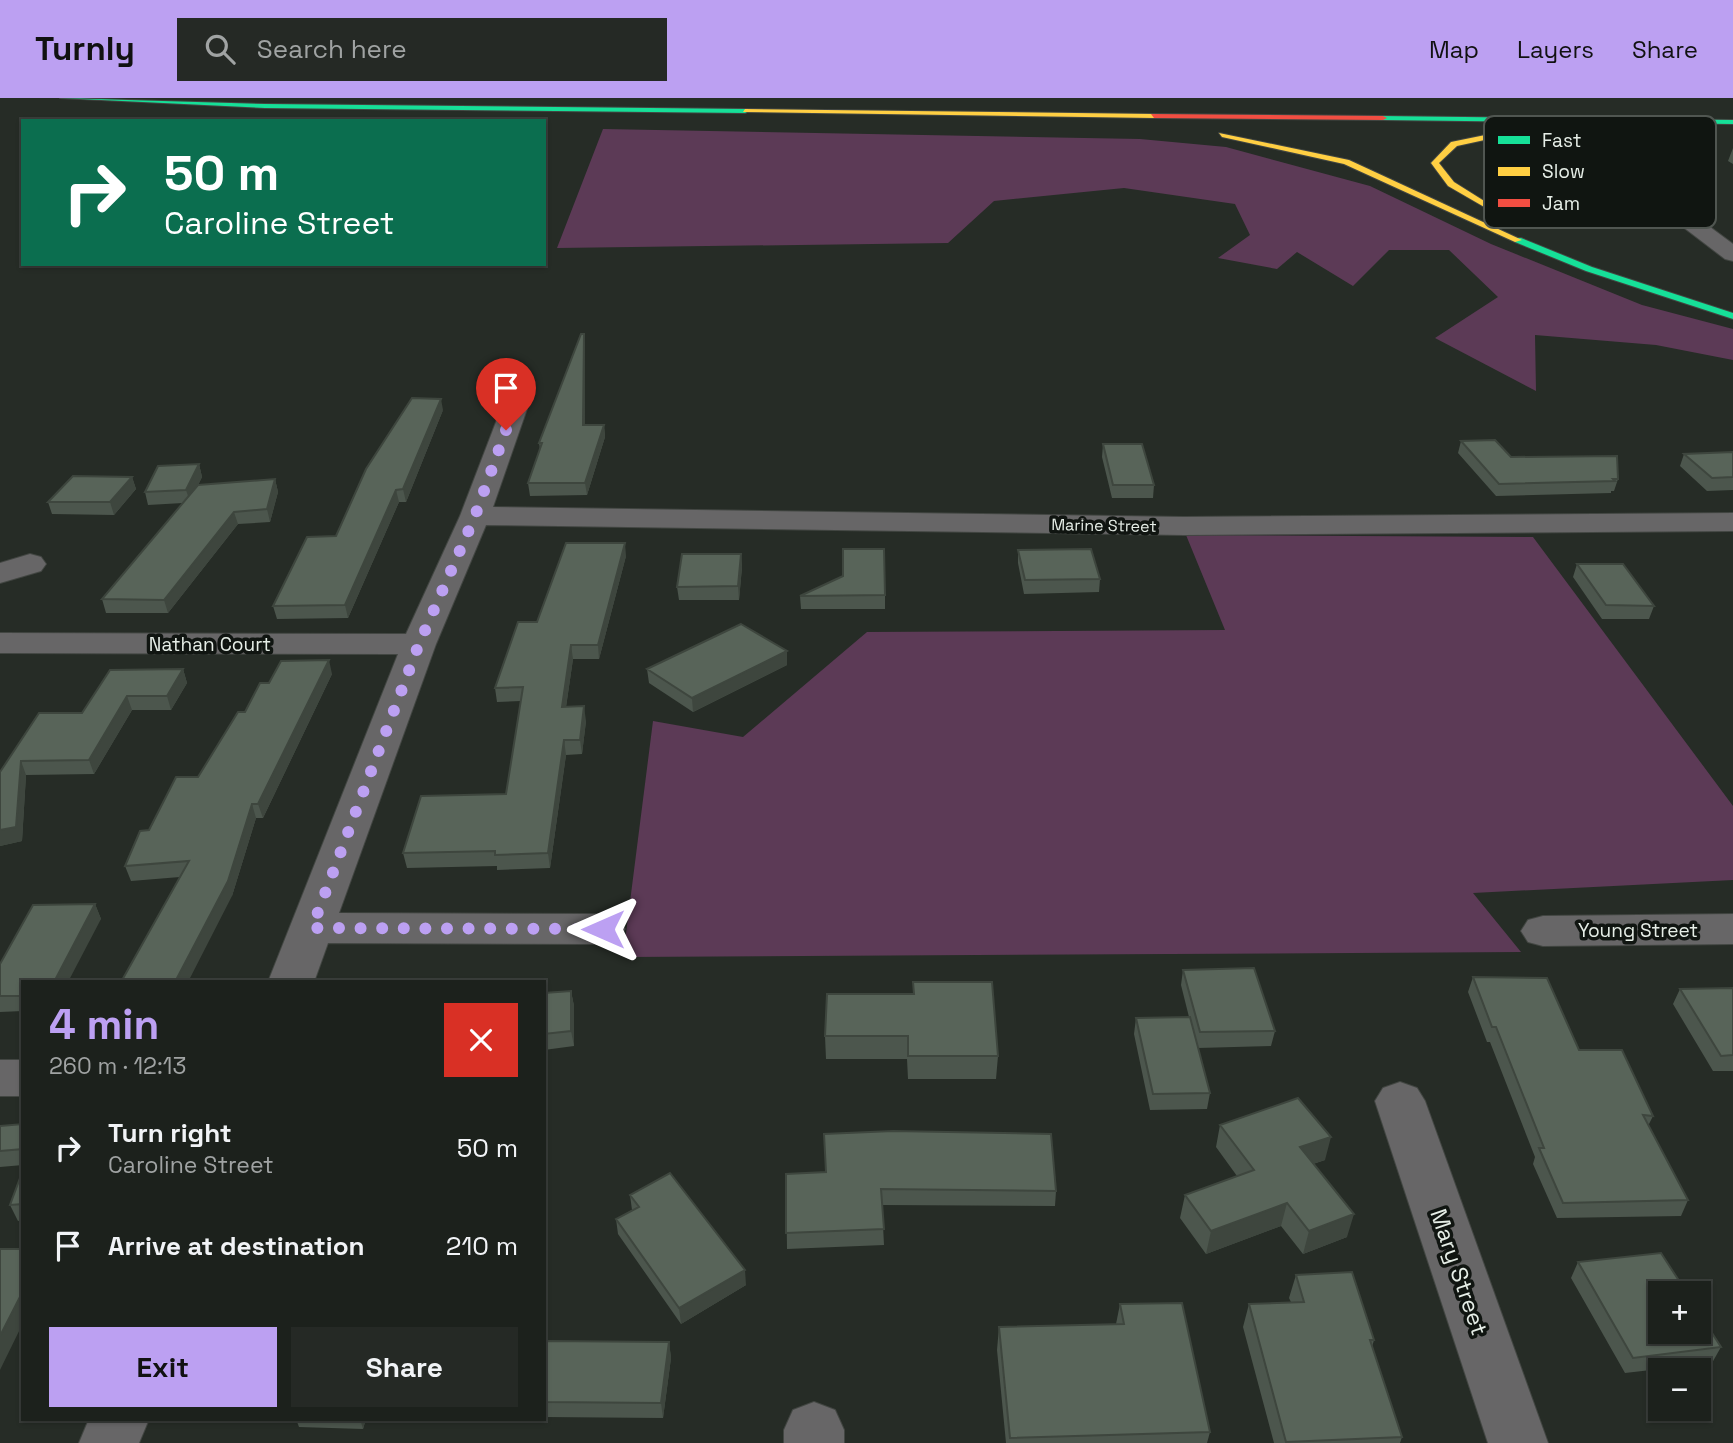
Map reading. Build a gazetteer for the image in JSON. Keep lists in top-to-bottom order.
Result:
{
  "streets": {
    "street": [
      "Marine Street",
      "Nathan Court",
      "Young Street",
      "Mary Street"
    ]
  },
  "legend": ["Fast", "Slow", "Jam"],
  "page": {
    "header": "Turnly",
    "search": "Search here",
    "nav": ["Map", "Layers", "Share"],
    "turn": ["50 m", "Caroline Street"],
    "heading": ["4 min", "260 m · 12:13"],
    "list": [
      {
        "name": "Turn right",
        "note": "Caroline Street",
        "value": "50 m"
      },
      {
        "name": "Arrive at destination",
        "value": "210 m"
      }
    ],
    "map_buttons": ["+", "−"],
    "buttons": ["Exit", "Share"]
  }
}
